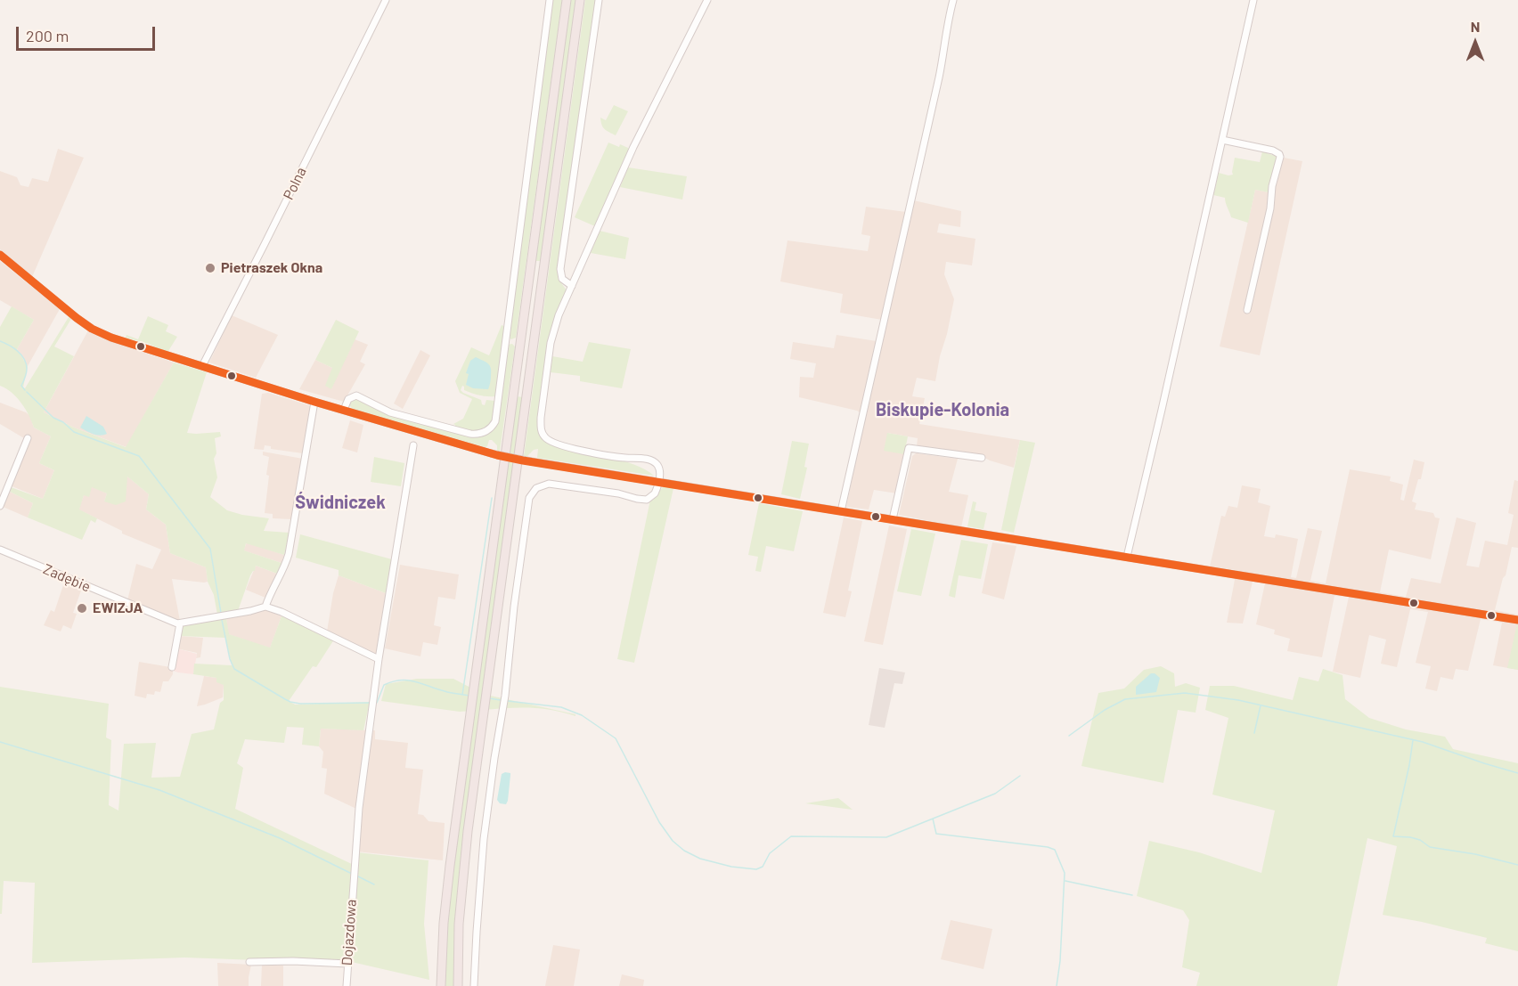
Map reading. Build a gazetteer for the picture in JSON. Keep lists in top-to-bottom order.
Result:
{
  "streets": {
    "street": ["Polna", "Zadębie", "Dojazdowa"]
  },
  "districts": ["Biskupie-Kolonia", "Świdniczek"],
  "places": ["Pietraszek Okna", "EWIZJA"],
  "scale_bar": "200 m",
  "north": "top"
}
